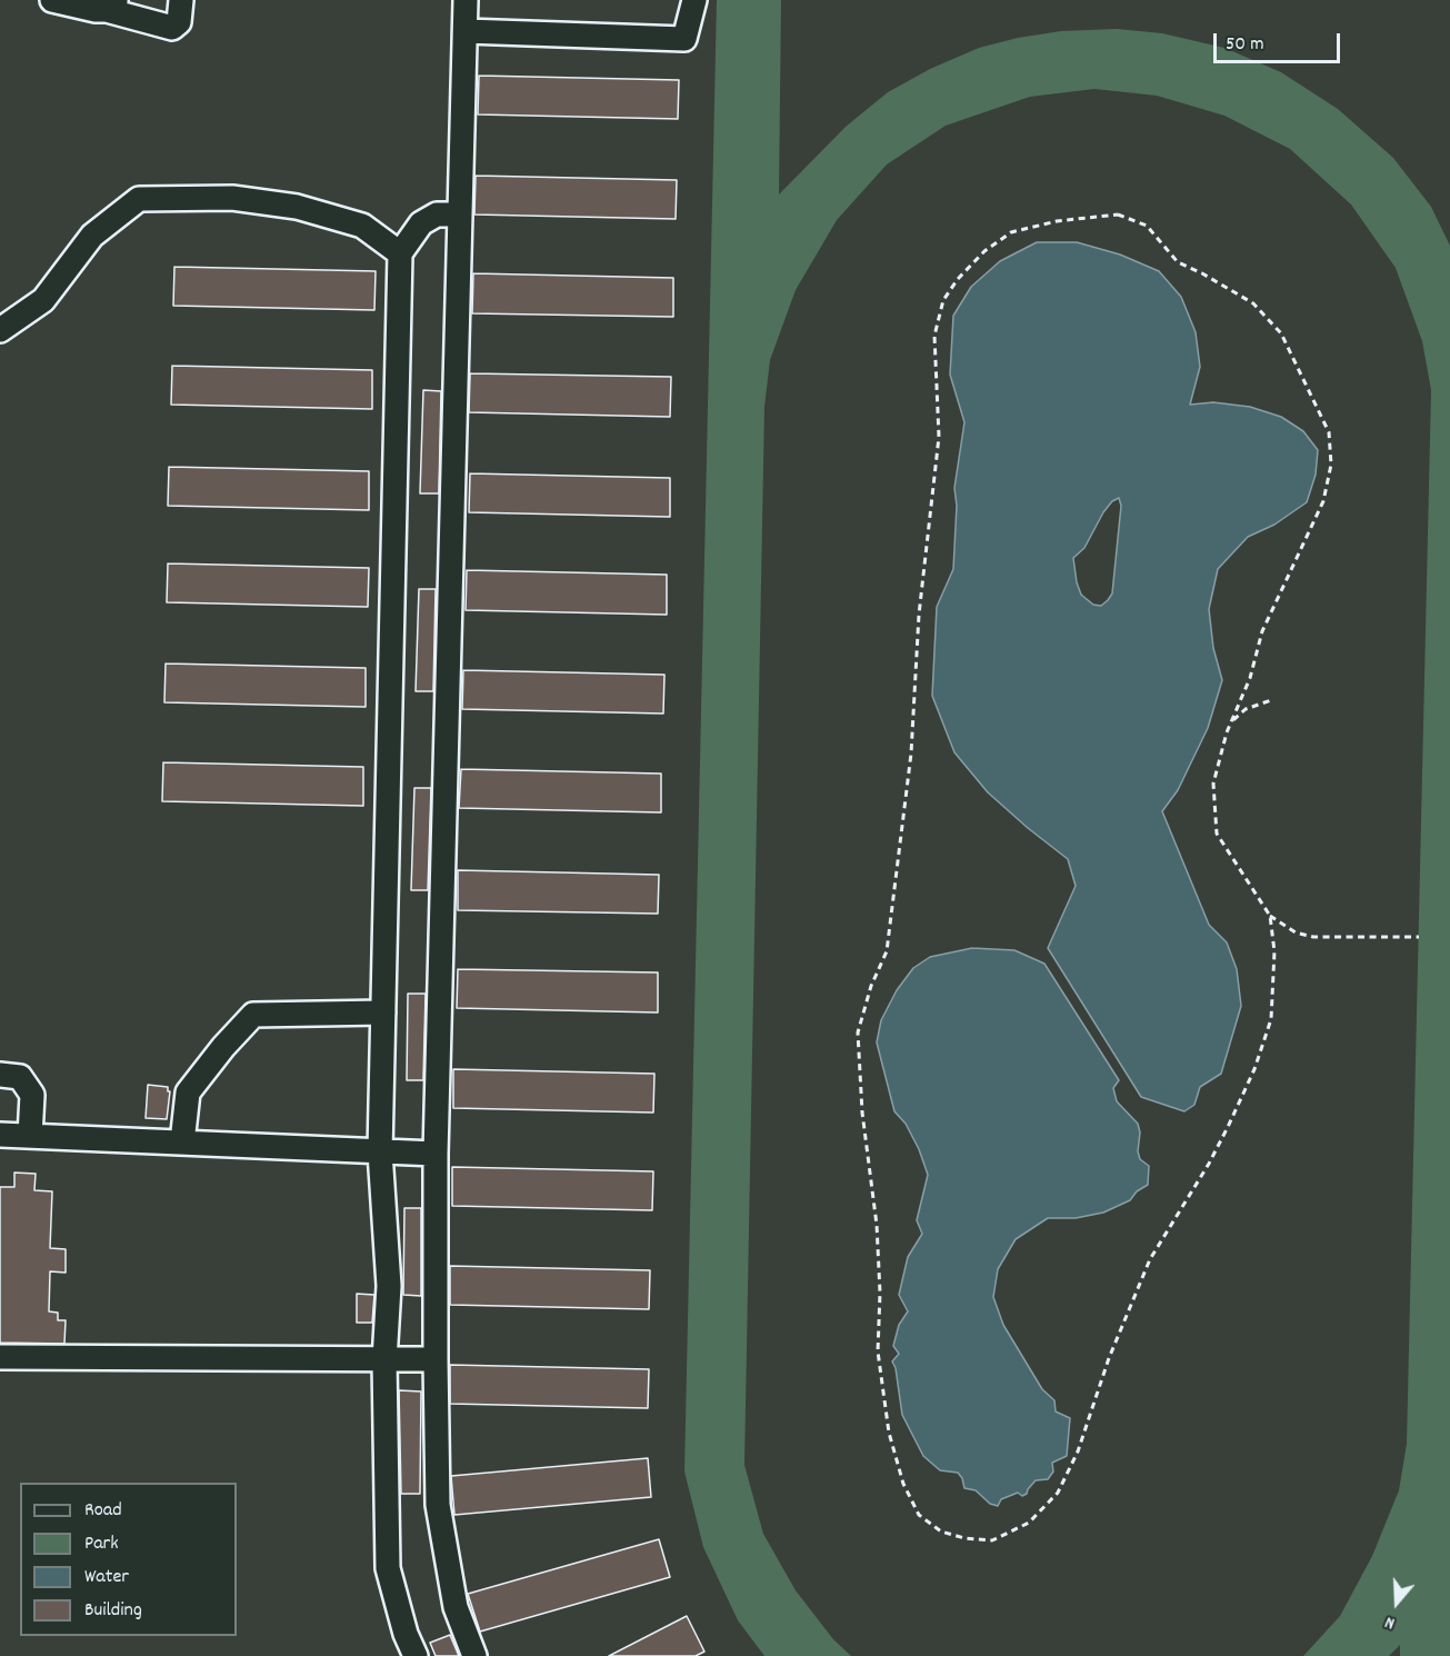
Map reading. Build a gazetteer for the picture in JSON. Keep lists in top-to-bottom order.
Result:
{
  "legend": [
    "Road",
    "Park",
    "Water",
    "Building"
  ],
  "scale_bar": "50 m",
  "north": "bottom"
}
